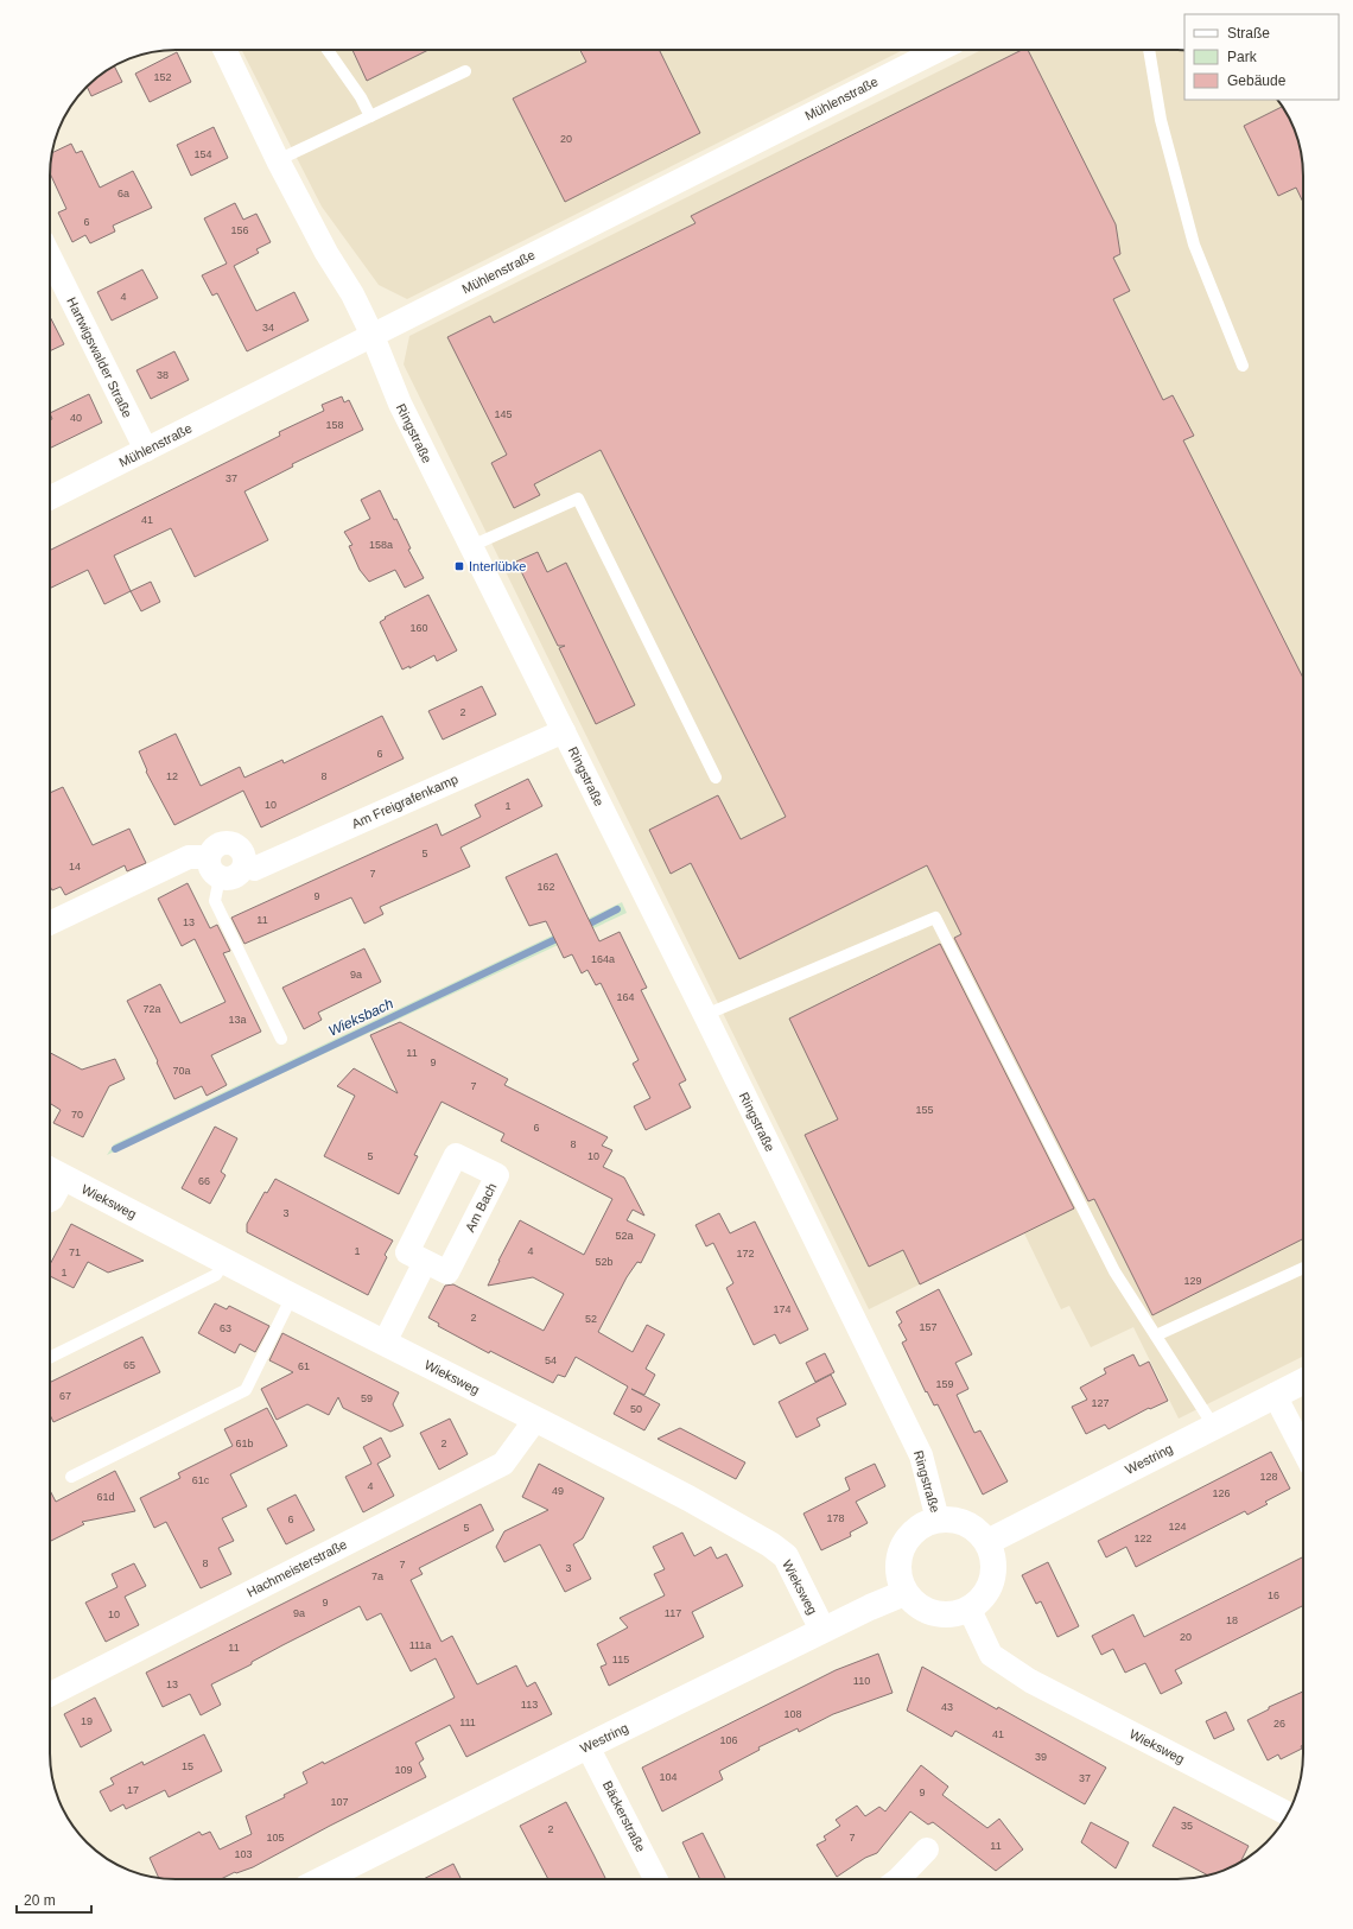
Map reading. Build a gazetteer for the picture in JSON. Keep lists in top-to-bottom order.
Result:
{
  "streets": {
    "main road": ["Wieksweg", "Westring"],
    "street": [
      "Mühlenstraße",
      "Hartwigswalder Straße",
      "Ringstraße",
      "Am Freigrafenkamp",
      "Am Bach",
      "Hachmeisterstraße",
      "Bäckerstraße"
    ]
  },
  "crossings": [
    ["Mühlenstraße", "Hartwigswalder Straße"],
    ["Mühlenstraße", "Ringstraße"],
    ["Ringstraße", "Am Freigrafenkamp"],
    ["Ringstraße", "Wieksweg"],
    ["Ringstraße", "Westring"],
    ["Wieksweg", "Westring"],
    ["Wieksweg", "Hachmeisterstraße"],
    ["Westring", "Bäckerstraße"]
  ],
  "water": ["Wieksbach"],
  "places": {
    "transit": ["Interlübke"]
  },
  "house_numbers": [
    "152",
    "20",
    "154",
    "6a",
    "6",
    "156",
    "4",
    "34",
    "38",
    "145",
    "40",
    "158",
    "37",
    "41",
    "158a",
    "160",
    "2",
    "6",
    "12",
    "8",
    "10",
    "1",
    "5",
    "14",
    "7",
    "162",
    "9",
    "11",
    "13",
    "164a",
    "9a",
    "164",
    "72a",
    "13a",
    "11",
    "9",
    "70a",
    "7",
    "155",
    "70",
    "6",
    "8",
    "5",
    "10",
    "66",
    "3",
    "52a",
    "1",
    "4",
    "71",
    "172",
    "52b",
    "1",
    "129",
    "174",
    "2",
    "52",
    "157",
    "63",
    "54",
    "65",
    "61",
    "159",
    "67",
    "59",
    "127",
    "50",
    "61b",
    "2",
    "128",
    "61c",
    "4",
    "49",
    "126",
    "61d",
    "178",
    "6",
    "124",
    "5",
    "122",
    "8",
    "7",
    "3",
    "7a",
    "16",
    "9",
    "9a",
    "117",
    "10",
    "18",
    "20",
    "111a",
    "11",
    "115",
    "110",
    "13",
    "113",
    "43",
    "108",
    "19",
    "111",
    "26",
    "41",
    "106",
    "39",
    "15",
    "109",
    "104",
    "37",
    "17",
    "9",
    "107",
    "35",
    "2",
    "105",
    "7",
    "11",
    "103"
  ],
  "legend": ["Straße", "Park", "Gebäude"],
  "scale_bar": "20 m"
}
